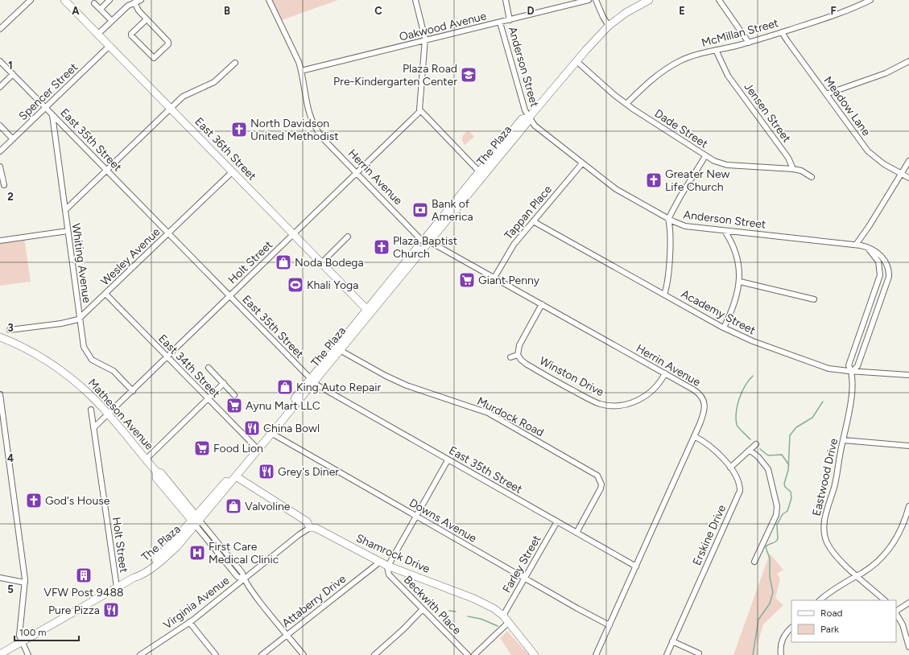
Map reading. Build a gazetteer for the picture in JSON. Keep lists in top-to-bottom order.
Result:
{
  "streets": {
    "main road": [
      "The Plaza",
      "East 36th Street",
      "Matheson Avenue",
      "Shamrock Drive"
    ],
    "street": [
      "Oakwood Avenue",
      "McMillan Street",
      "Anderson Street",
      "Spencer Street",
      "Meadow Lane",
      "Jensen Street",
      "Dade Street",
      "East 35th Street",
      "Herrin Avenue",
      "Tappan Place",
      "Wesley Avenue",
      "Holt Street",
      "Whiting Avenue",
      "Academy Street",
      "East 34th Street",
      "Winston Drive",
      "Murdock Road",
      "Eastwood Drive",
      "Downs Avenue",
      "Erskine Drive",
      "Farley Street",
      "Attaberry Drive",
      "Virginia Avenue",
      "Beckwith Place"
    ]
  },
  "crossings": [
    ["Oakwood Avenue", "Anderson Street"],
    ["Oakwood Avenue", "Herrin Avenue"],
    ["McMillan Street", "Meadow Lane"],
    ["McMillan Street", "Jensen Street"],
    ["McMillan Street", "Dade Street"],
    ["Anderson Street", "The Plaza"],
    ["Anderson Street", "Tappan Place"],
    ["Anderson Street", "Eastwood Drive"],
    ["Spencer Street", "East 35th Street"],
    ["Spencer Street", "East 36th Street"],
    ["Jensen Street", "Dade Street"],
    ["Dade Street", "The Plaza"],
    ["East 35th Street", "The Plaza"],
    ["East 35th Street", "Herrin Avenue"],
    ["East 35th Street", "Wesley Avenue"],
    ["East 35th Street", "Holt Street"],
    ["East 35th Street", "Whiting Avenue"],
    ["East 35th Street", "Murdock Road"],
    ["East 35th Street", "Farley Street"],
    ["The Plaza", "East 36th Street"],
    ["The Plaza", "Herrin Avenue"],
    ["The Plaza", "Holt Street"],
    ["The Plaza", "East 34th Street"],
    ["The Plaza", "Matheson Avenue"],
    ["The Plaza", "Murdock Road"],
    ["The Plaza", "Downs Avenue"],
    ["The Plaza", "Shamrock Drive"],
    ["East 36th Street", "Wesley Avenue"],
    ["East 36th Street", "Holt Street"],
    ["Herrin Avenue", "Tappan Place"],
    ["Herrin Avenue", "Holt Street"],
    ["Herrin Avenue", "Winston Drive"],
    ["Herrin Avenue", "Downs Avenue"],
    ["Herrin Avenue", "Erskine Drive"],
    ["Tappan Place", "Academy Street"],
    ["Wesley Avenue", "Whiting Avenue"],
    ["Wesley Avenue", "East 34th Street"],
    ["Holt Street", "Whiting Avenue"],
    ["Holt Street", "East 34th Street"],
    ["Holt Street", "Matheson Avenue"],
    ["Academy Street", "Eastwood Drive"],
    ["Matheson Avenue", "Attaberry Drive"],
    ["Matheson Avenue", "Virginia Avenue"],
    ["Downs Avenue", "Farley Street"],
    ["Shamrock Drive", "Farley Street"],
    ["Shamrock Drive", "Attaberry Drive"],
    ["Shamrock Drive", "Virginia Avenue"],
    ["Shamrock Drive", "Beckwith Place"]
  ],
  "places": {
    "school or university": ["Plaza Road Pre-Kindergarten Center"],
    "church": [
      "North Davidson United Methodist",
      "Greater New Life Church",
      "Plaza Baptist Church",
      "God's House"
    ],
    "bank": ["Bank of America"],
    "shop": ["Noda Bodega", "King Auto Repair", "Valvoline"],
    "supermarket": ["Giant Penny", "Aynu Mart LLC", "Food Lion"],
    "sports": ["Khali Yoga"],
    "restaurant": ["China Bowl", "Grey's Diner", "Pure Pizza"],
    "hospital": ["First Care Medical Clinic"],
    "building": ["VFW Post 9488"]
  },
  "legend": ["Road", "Park"],
  "scale_bar": "100 m",
  "grid": {
    "columns": [
      "A",
      "B",
      "C",
      "D",
      "E",
      "F"
    ],
    "rows": [
      "1",
      "2",
      "3",
      "4",
      "5"
    ]
  }
}
